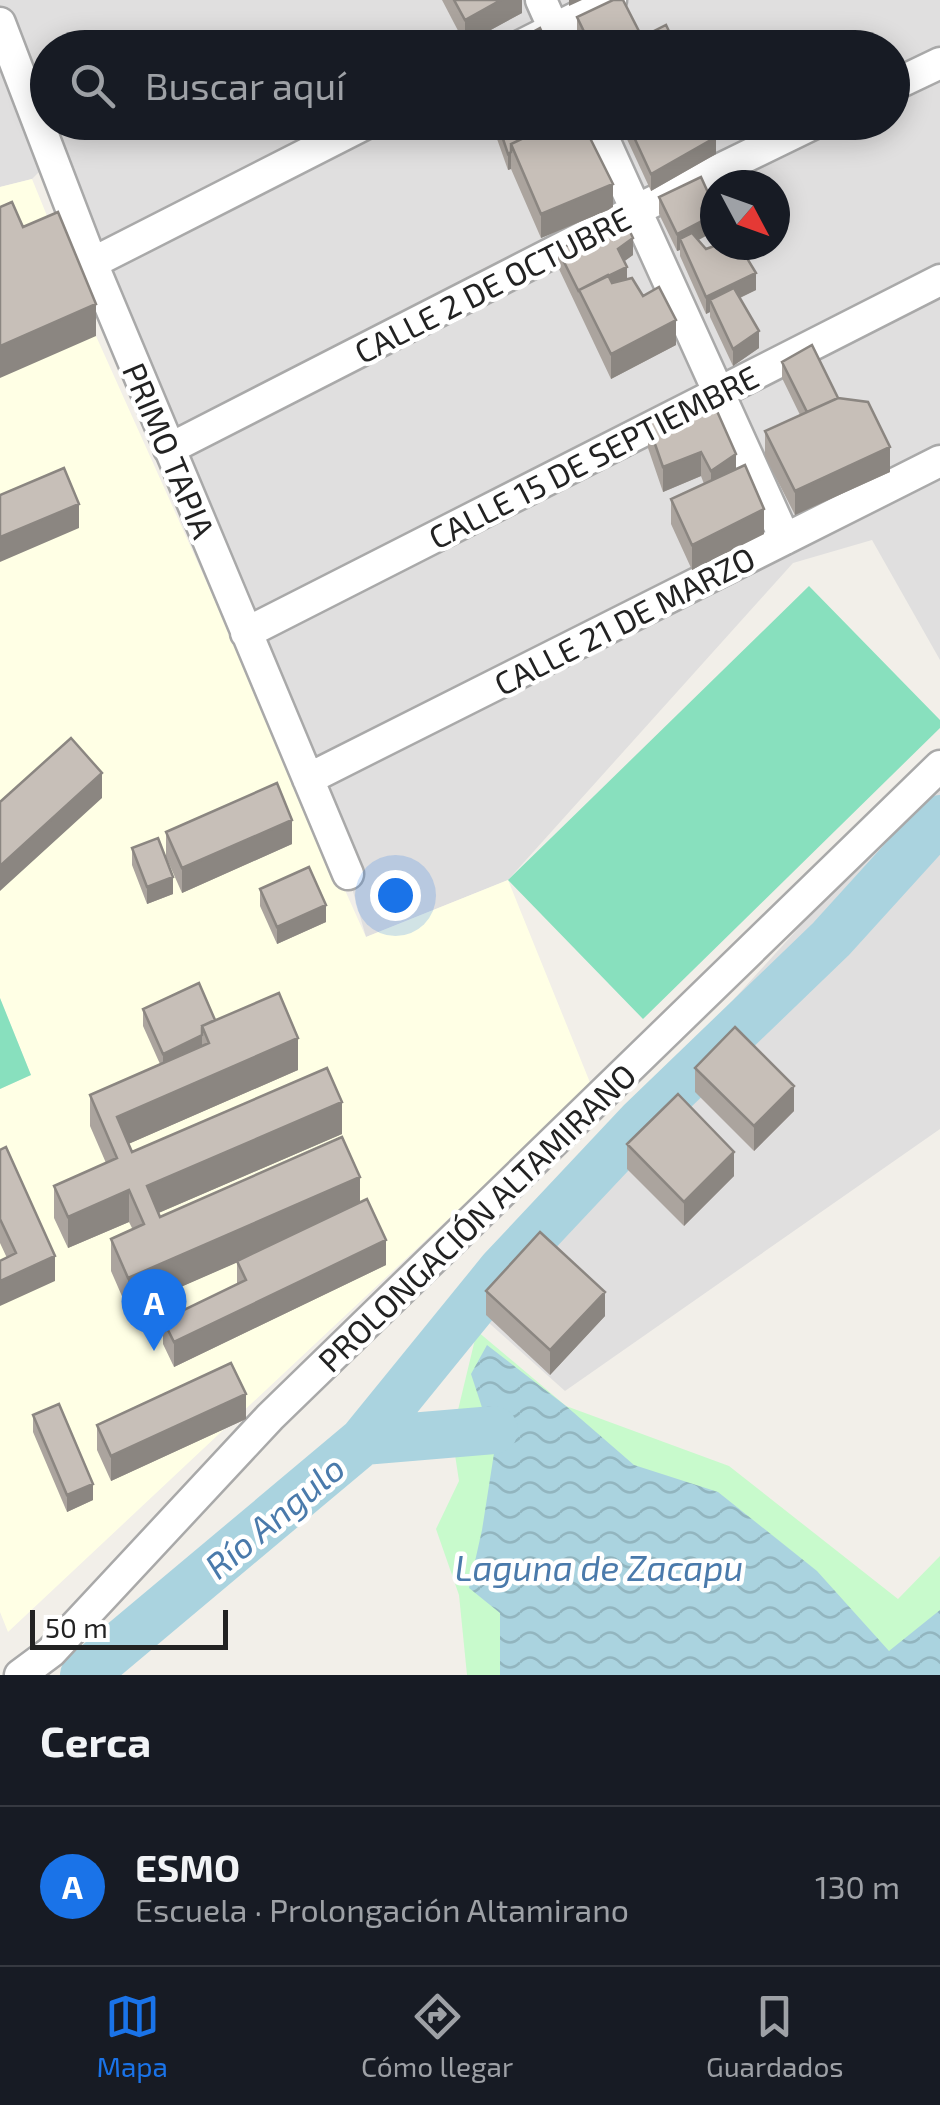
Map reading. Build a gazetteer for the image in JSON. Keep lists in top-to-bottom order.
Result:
{
  "streets": {
    "street": [
      "CALLE 2 DE OCTUBRE",
      "PRIMO TAPIA",
      "CALLE 15 DE SEPTIEMBRE",
      "CALLE 21 DE MARZO",
      "PROLONGACIÓN ALTAMIRANO"
    ]
  },
  "crossings": [
    ["CALLE 2 DE OCTUBRE", "PRIMO TAPIA"],
    ["PRIMO TAPIA", "CALLE 15 DE SEPTIEMBRE"],
    ["PRIMO TAPIA", "CALLE 21 DE MARZO"]
  ],
  "water": ["Río Angulo", "Laguna de Zacapu"],
  "scale_bar": "50 m",
  "north": "bottom right",
  "page": {
    "search": "Buscar aquí",
    "pins": "A",
    "scale": "50 m",
    "heading": "Cerca",
    "list": [
      {
        "mark": "A",
        "name": "ESMO",
        "note": "Escuela · Prolongación Altamirano",
        "value": "130 m"
      }
    ],
    "nav": ["Mapa", "Cómo llegar", "Guardados"]
  }
}
